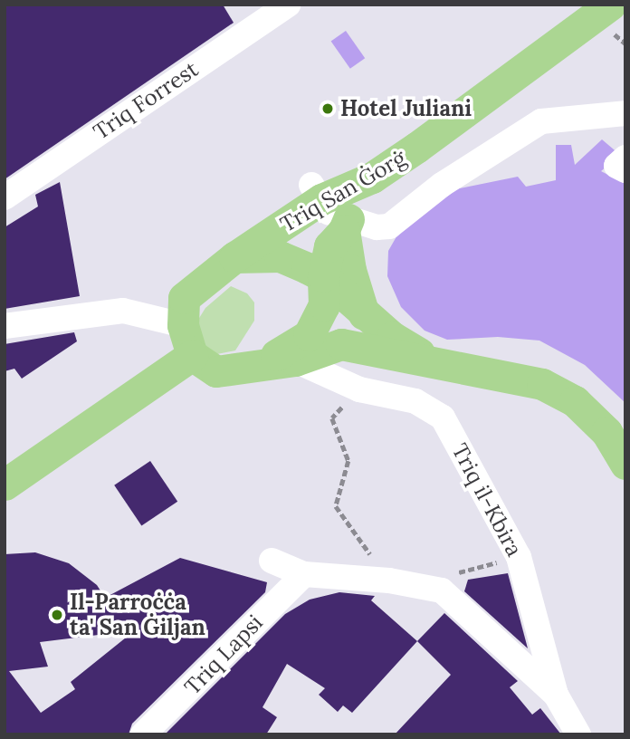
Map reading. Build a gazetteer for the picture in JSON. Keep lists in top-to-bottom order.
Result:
{
  "streets": {
    "main road": ["Triq San Ġorġ"],
    "street": ["Triq Forrest", "Triq il-Kbira", "Triq Lapsi"]
  },
  "places": ["Hotel Juliani", "Il-Parroċċa ta' San Ġiljan"]
}
